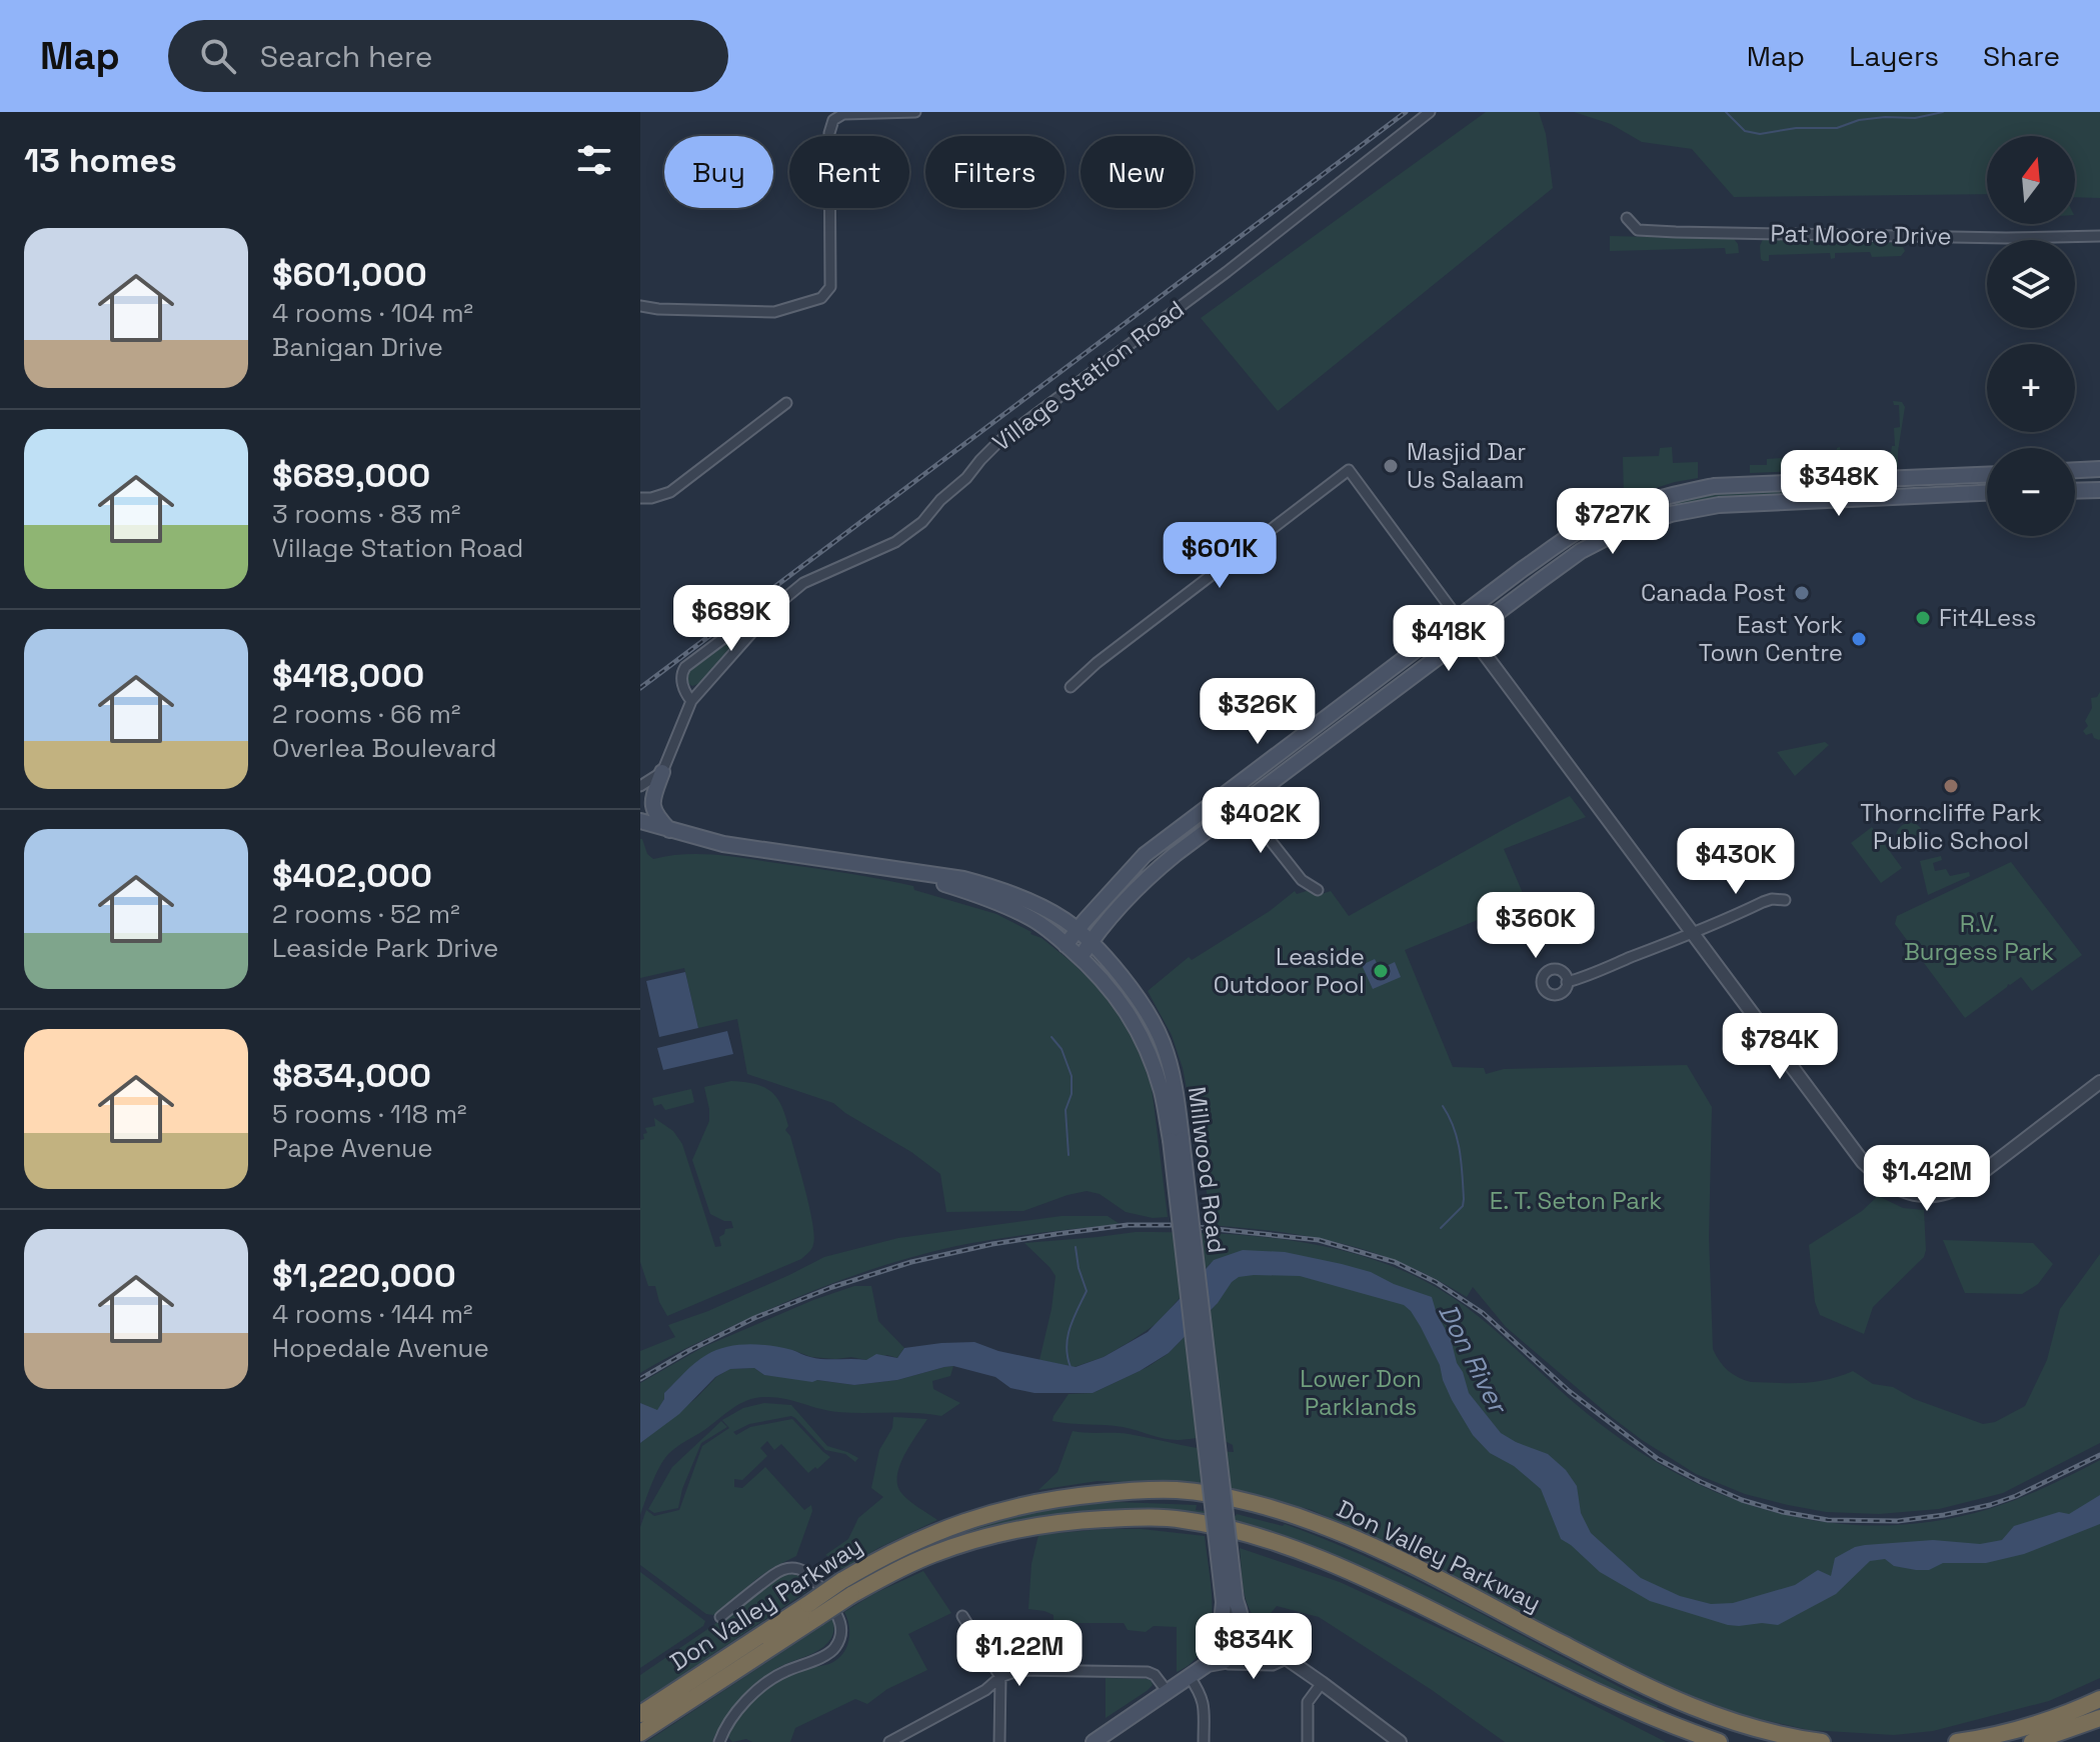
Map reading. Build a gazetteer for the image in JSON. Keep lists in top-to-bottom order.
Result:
{
  "streets": {
    "highway": ["Don Valley Parkway"],
    "main road": ["Millwood Road"],
    "street": ["Pat Moore Drive", "Village Station Road"]
  },
  "water": ["Don River"],
  "parks": ["R.V. Burgess Park", "E. T. Seton Park", "Lower Don Parklands"],
  "places": [
    "Masjid Dar Us Salaam",
    "Canada Post",
    "Fit4Less",
    "East York Town Centre",
    "Thorncliffe Park Public School",
    "Leaside Outdoor Pool"
  ],
  "north": "top",
  "page": {
    "header": "Map",
    "search": "Search here",
    "nav": ["Map", "Layers", "Share"],
    "heading": "13 homes",
    "map_buttons": ["+", "−"],
    "chip": [
      "Buy",
      "Rent",
      "Filters",
      "New"
    ],
    "list": [
      {
        "name": "$601,000",
        "note": "4 rooms · 104 m² · Banigan Drive"
      },
      {
        "name": "$689,000",
        "note": "3 rooms · 83 m² · Village Station Road"
      },
      {
        "name": "$418,000",
        "note": "2 rooms · 66 m² · Overlea Boulevard"
      },
      {
        "name": "$402,000",
        "note": "2 rooms · 52 m² · Leaside Park Drive"
      },
      {
        "name": "$834,000",
        "note": "5 rooms · 118 m² · Pape Avenue"
      },
      {
        "name": "$1,220,000",
        "note": "4 rooms · 144 m² · Hopedale Avenue"
      }
    ],
    "price": [
      "$348K",
      "$727K",
      "$601K",
      "$689K",
      "$418K",
      "$326K",
      "$402K",
      "$430K",
      "$360K",
      "$784K",
      "$1.42M",
      "$834K",
      "$1.22M"
    ]
  }
}
